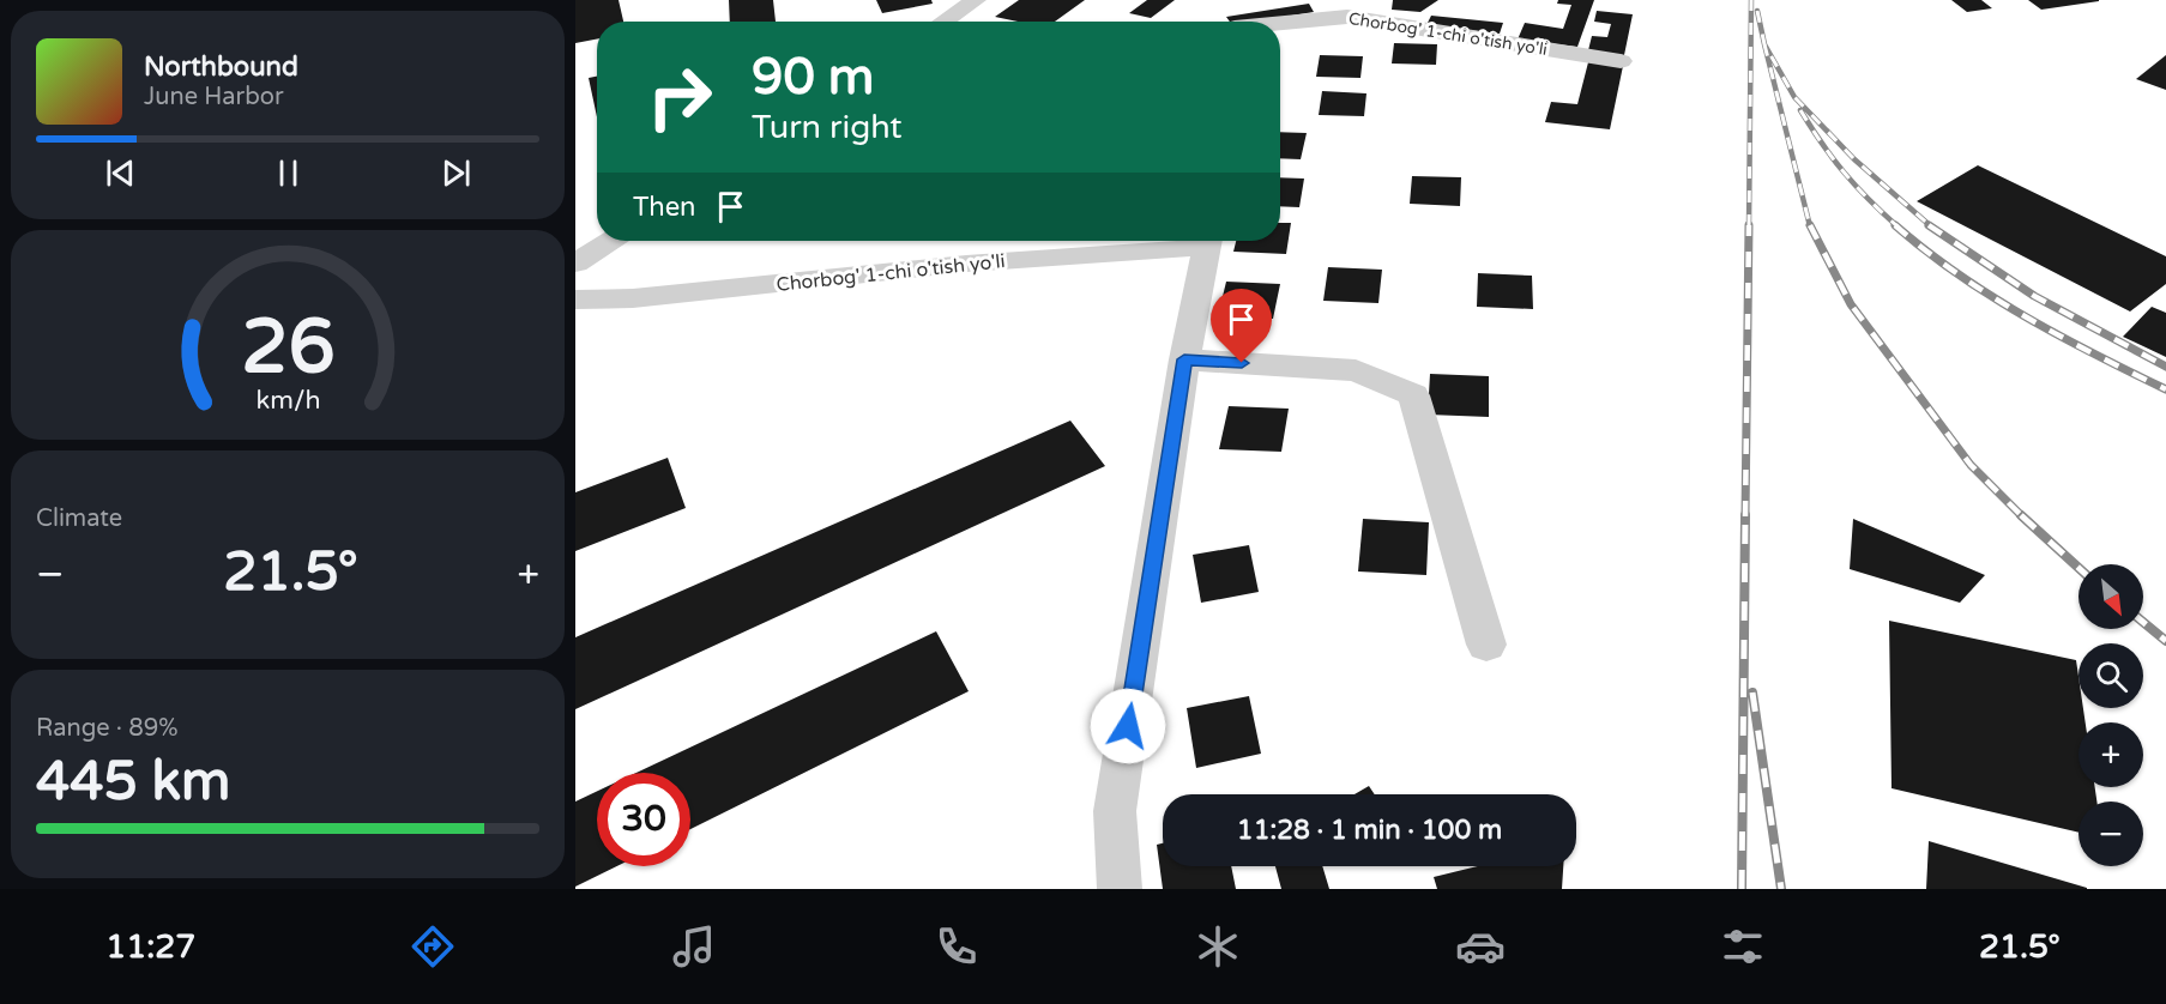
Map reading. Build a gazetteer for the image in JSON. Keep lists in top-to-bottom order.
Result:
{
  "streets": {
    "street": ["Chorbog' 1-chi o'tish yo'li"]
  },
  "north": "bottom right",
  "page": {
    "turn": ["90 m", "Turn right"],
    "song": ["Northbound", "June Harbor"],
    "then": "Then",
    "tile": [
      "Climate",
      ["Range · 89%", "445 km"]
    ],
    "heat": ["−", "21.5°", "+"],
    "map_buttons": ["+", "−"],
    "limit": "30",
    "trip": "11:28 · 1 min · 100 m",
    "tabs": ["11:27", "21.5°"],
    "gauge": ["26", "km/h"]
  }
}
